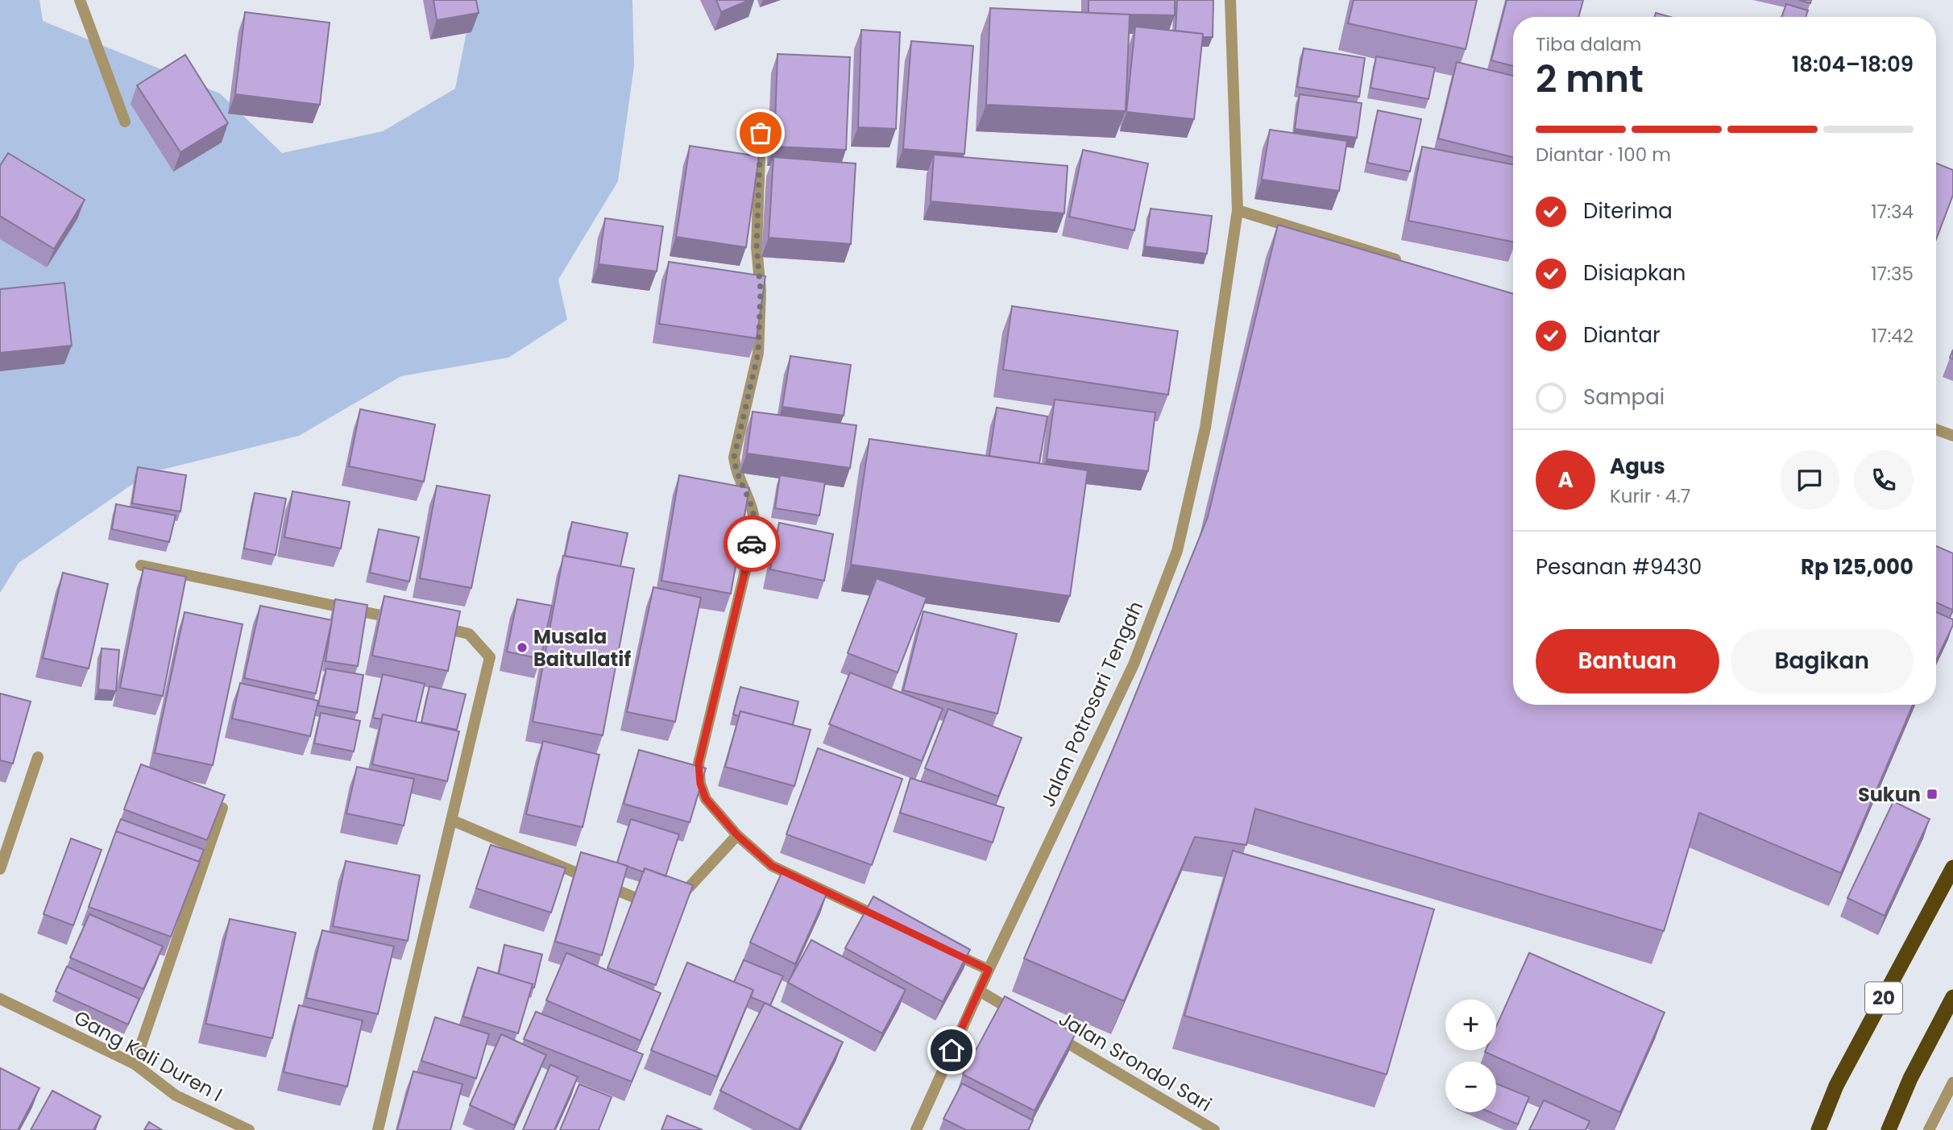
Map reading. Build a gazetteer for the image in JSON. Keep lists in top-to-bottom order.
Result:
{
  "streets": {
    "highway": ["20"],
    "street": ["Jalan Potrosari Tengah", "Gang Kali Duren I", "Jalan Srondol Sari"]
  },
  "places": {
    "other": ["Musala Baitullatif"],
    "transit": ["Sukun"]
  },
  "page": {
    "heading": ["2 mnt", "Tiba dalam", "18:04–18:09"],
    "panel": [
      "Agus",
      "Kurir · 4.7",
      "Pesanan #9430",
      "Rp 125,000"
    ],
    "bar": "Diantar · 100 m",
    "list": [
      ["Diterima", "17:34"],
      ["Disiapkan", "17:35"],
      ["Diantar", "17:42"],
      "Sampai"
    ],
    "round": "A",
    "buttons": ["Bantuan", "Bagikan"],
    "map_buttons": ["+", "−"]
  }
}
